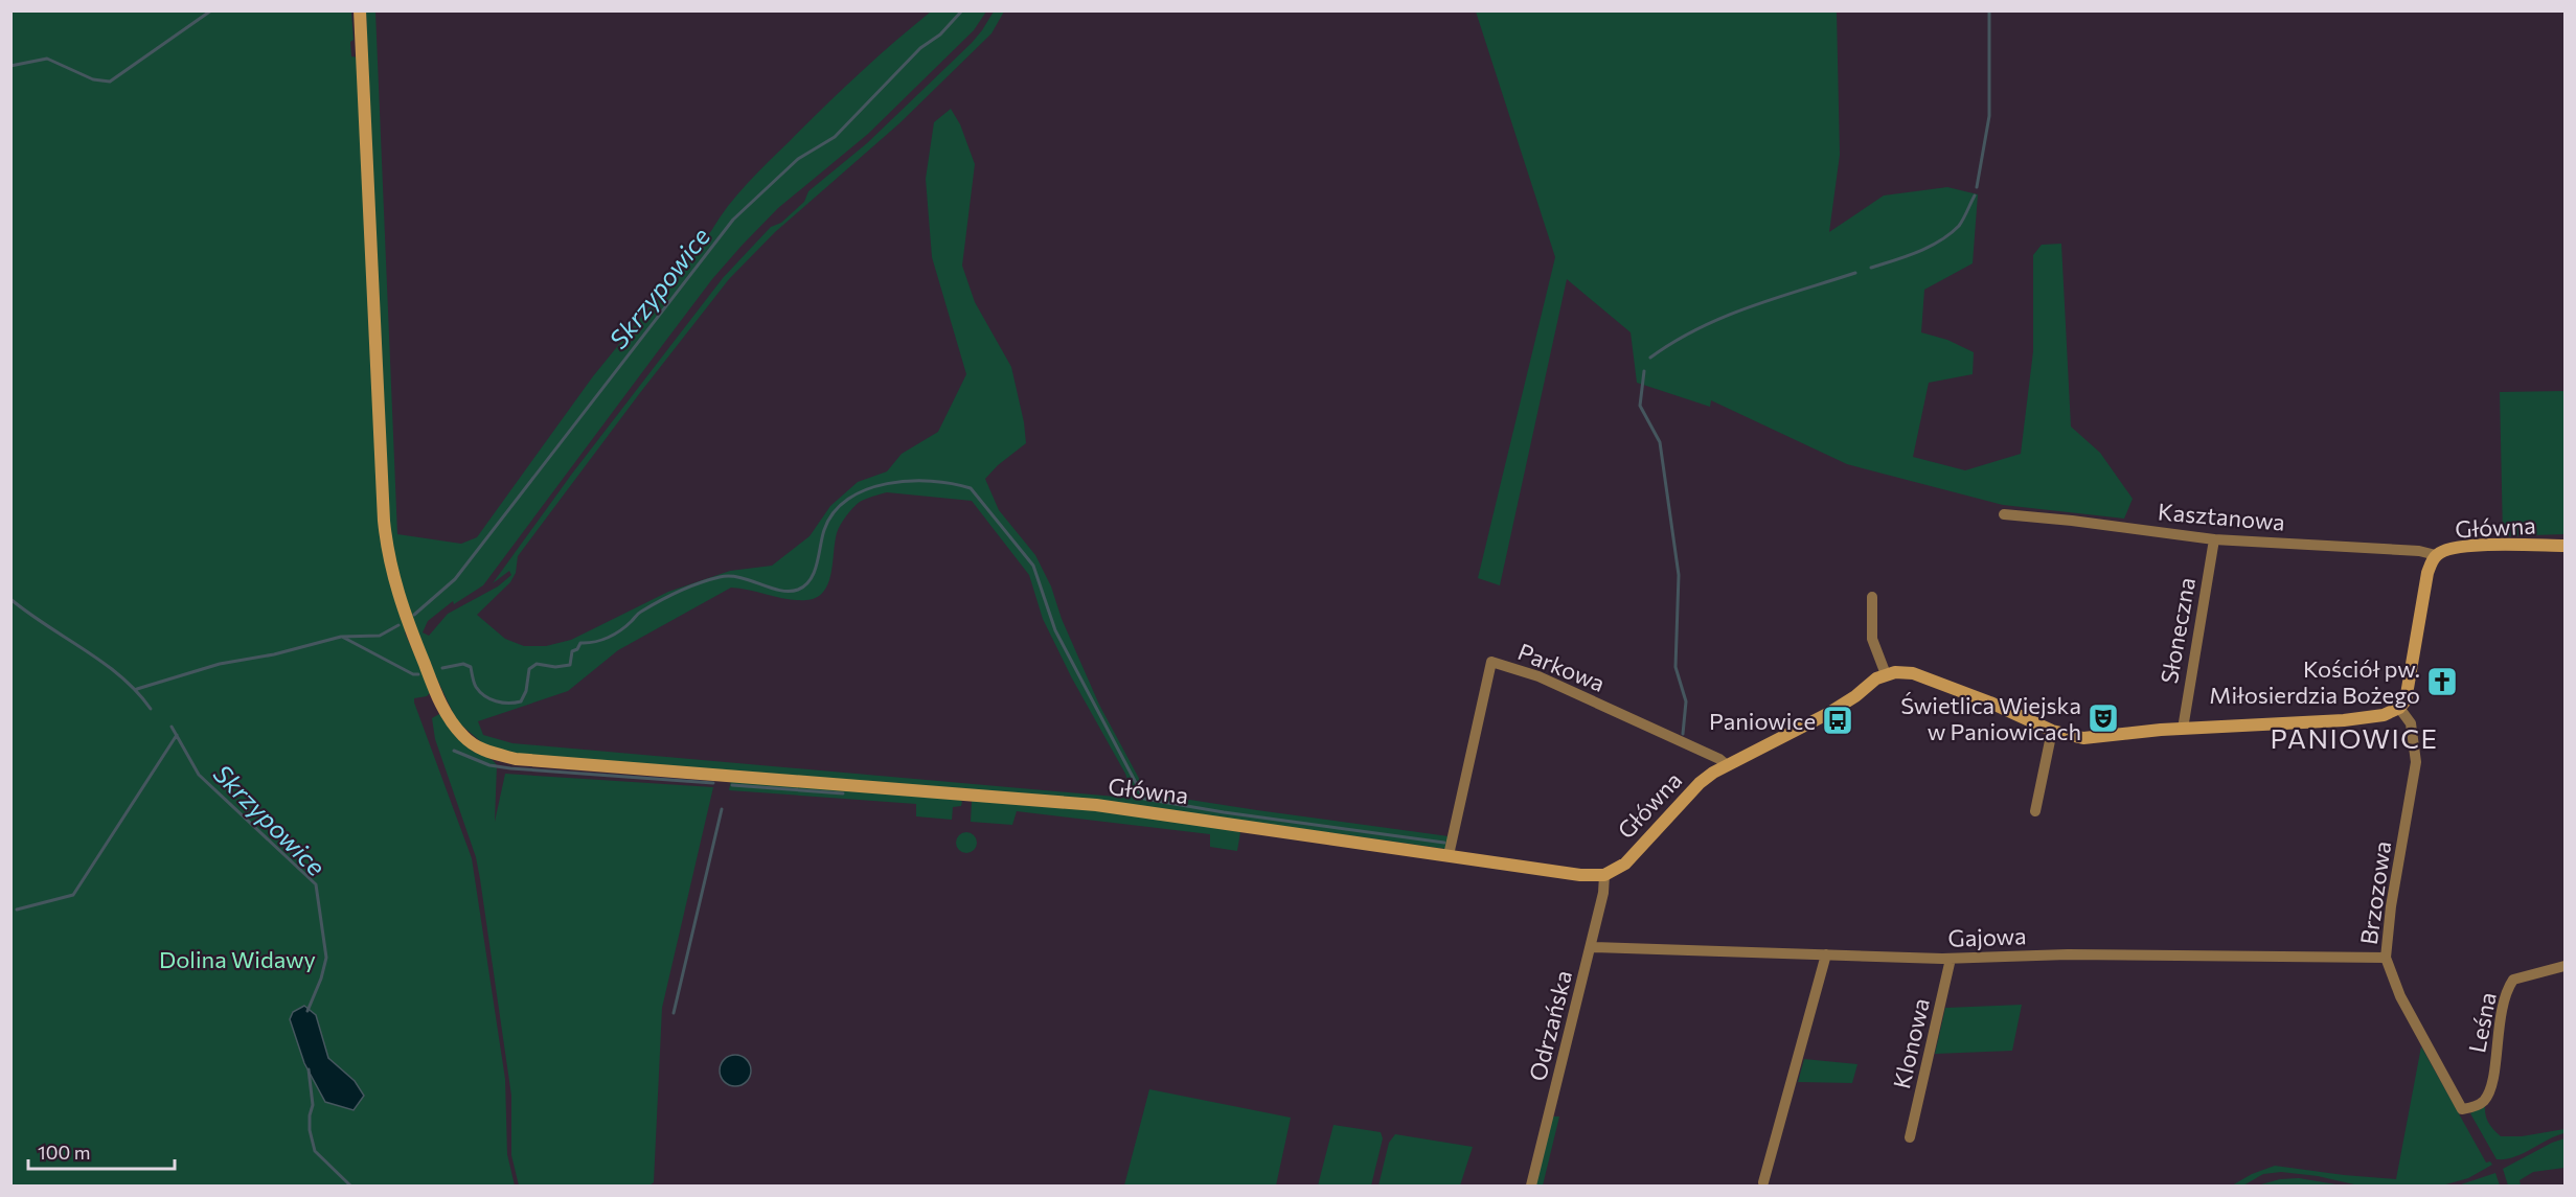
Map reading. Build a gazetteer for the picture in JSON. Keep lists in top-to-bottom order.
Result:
{
  "streets": {
    "street": [
      "Kasztanowa",
      "Główna",
      "Słoneczna",
      "Parkowa",
      "Brzozowa",
      "Gajowa",
      "Leśna",
      "Odrzańska",
      "Klonowa"
    ]
  },
  "crossings": [
    ["Kasztanowa", "Główna"],
    ["Kasztanowa", "Słoneczna"],
    ["Główna", "Parkowa"],
    ["Główna", "Brzozowa"],
    ["Główna", "Odrzańska"],
    ["Brzozowa", "Gajowa"],
    ["Brzozowa", "Leśna"],
    ["Gajowa", "Odrzańska"],
    ["Gajowa", "Klonowa"]
  ],
  "districts": ["PANIOWICE"],
  "water": ["Skrzypowice"],
  "parks": ["Dolina Widawy"],
  "places": {
    "church": ["Kościół pw. Miłosierdzia Bożego"],
    "theatre": ["Świetlica Wiejska w Paniowicach"],
    "bus stop": ["Paniowice"]
  },
  "scale_bar": "100 m"
}
